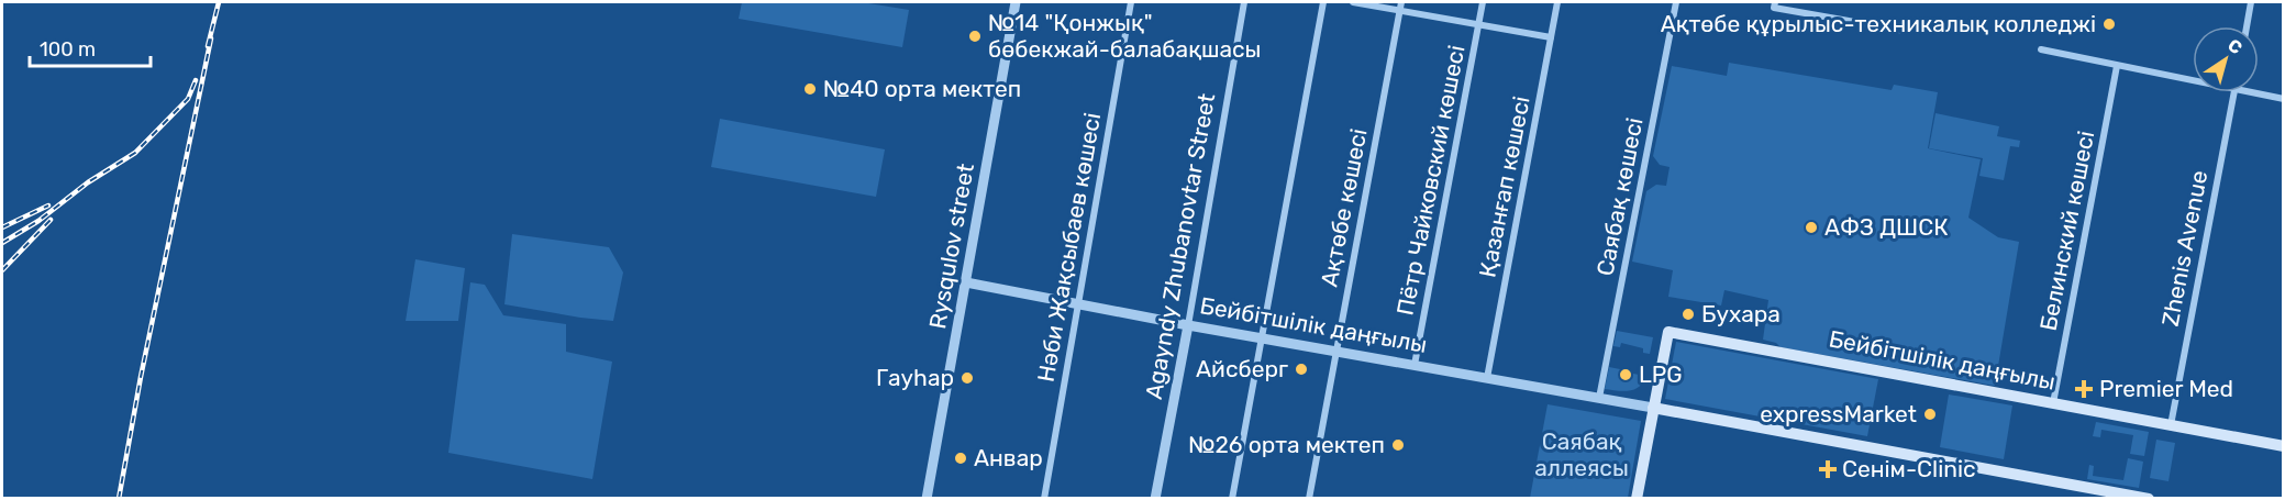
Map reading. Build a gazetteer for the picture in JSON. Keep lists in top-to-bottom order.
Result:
{
  "streets": {
    "main road": ["Бейбітшілік даңғылы"],
    "street": [
      "Пётр Чайковский көшесі",
      "Қазанғап көшесі",
      "Саябақ көшесі",
      "Ақтөбе көшесі",
      "Белинский көшесі",
      "Rysqulov street",
      "Agayndy Zhubanovtar Street",
      "Нәби Жақсыбаев көшесі",
      "Zhenis Avenue"
    ]
  },
  "crossings": [
    ["Пётр Чайковский көшесі", "Бейбітшілік даңғылы"],
    ["Қазанғап көшесі", "Бейбітшілік даңғылы"],
    ["Саябақ көшесі", "Бейбітшілік даңғылы"],
    ["Ақтөбе көшесі", "Бейбітшілік даңғылы"],
    ["Белинский көшесі", "Бейбітшілік даңғылы"],
    ["Rysqulov street", "Бейбітшілік даңғылы"],
    ["Agayndy Zhubanovtar Street", "Бейбітшілік даңғылы"],
    ["Нәби Жақсыбаев көшесі", "Бейбітшілік даңғылы"],
    ["Zhenis Avenue", "Бейбітшілік даңғылы"]
  ],
  "parks": ["Саябақ аллеясы"],
  "places": {
    "other": [
      "Ақтөбе құрылыс-техникалық колледжі",
      "№14 \"Қонжық\" бөбекжай-балабақшасы",
      "№40 орта мектеп",
      "АФЗ ДШСК",
      "Бухара",
      "Айсберг",
      "LPG",
      "Гауhар",
      "expressMarket",
      "№26 орта мектеп",
      "Анвар"
    ],
    "health": ["Premier Med", "Сенім-Clinic"]
  },
  "scale_bar": "100 m",
  "north": "top right"
}
